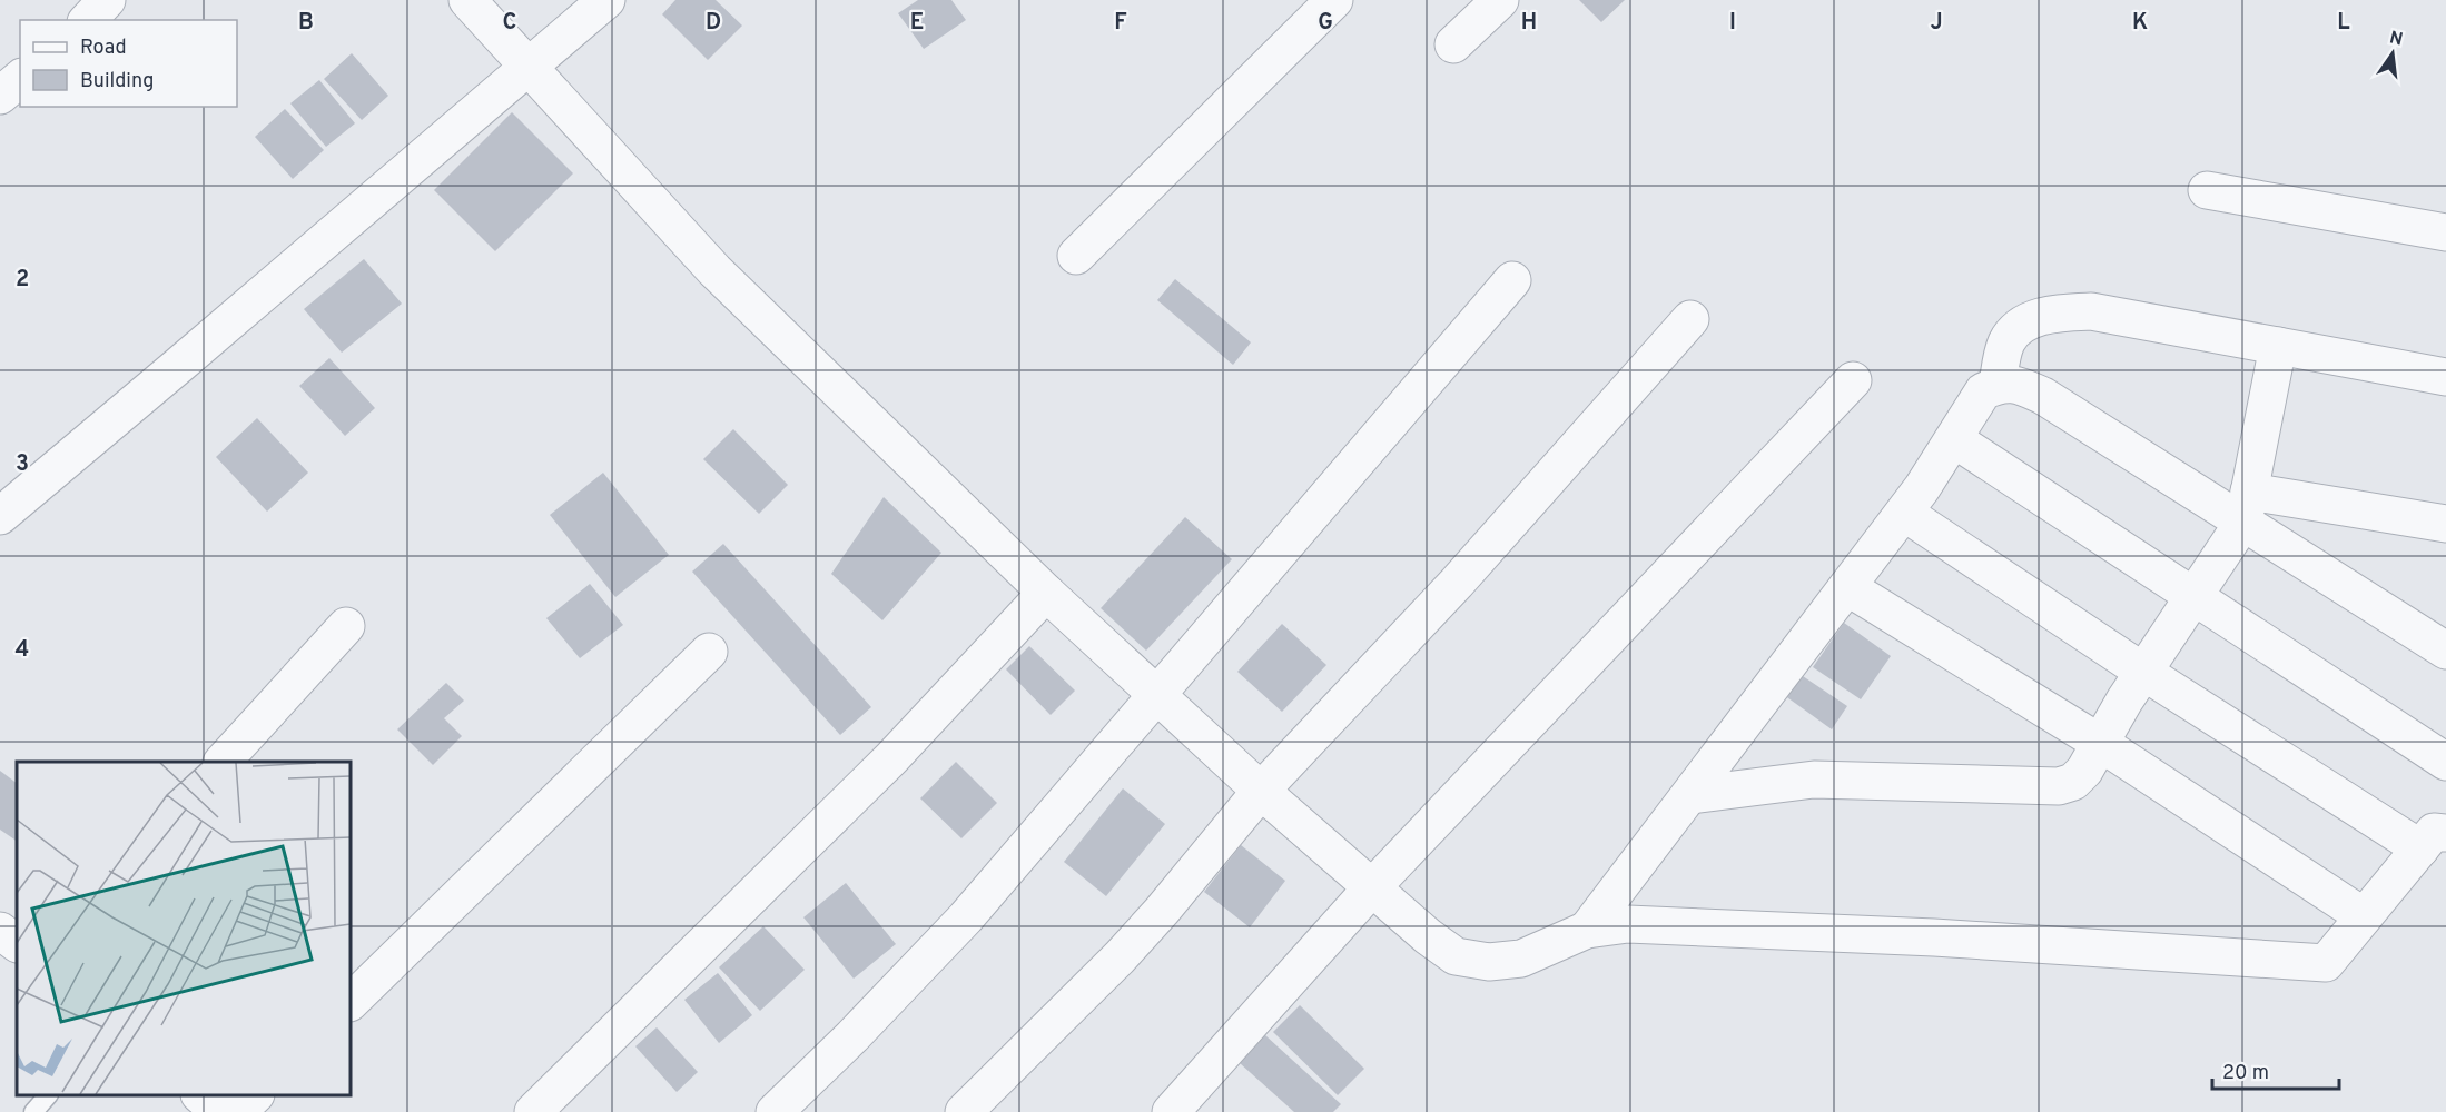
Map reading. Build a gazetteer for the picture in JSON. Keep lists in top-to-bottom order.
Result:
{
  "legend": ["Road", "Building"],
  "scale_bar": "20 m",
  "north": "top",
  "grid": {
    "columns": [
      "B",
      "C",
      "D",
      "E",
      "F",
      "G",
      "H",
      "I",
      "J",
      "K",
      "L"
    ],
    "rows": ["2", "3", "4"]
  }
}
